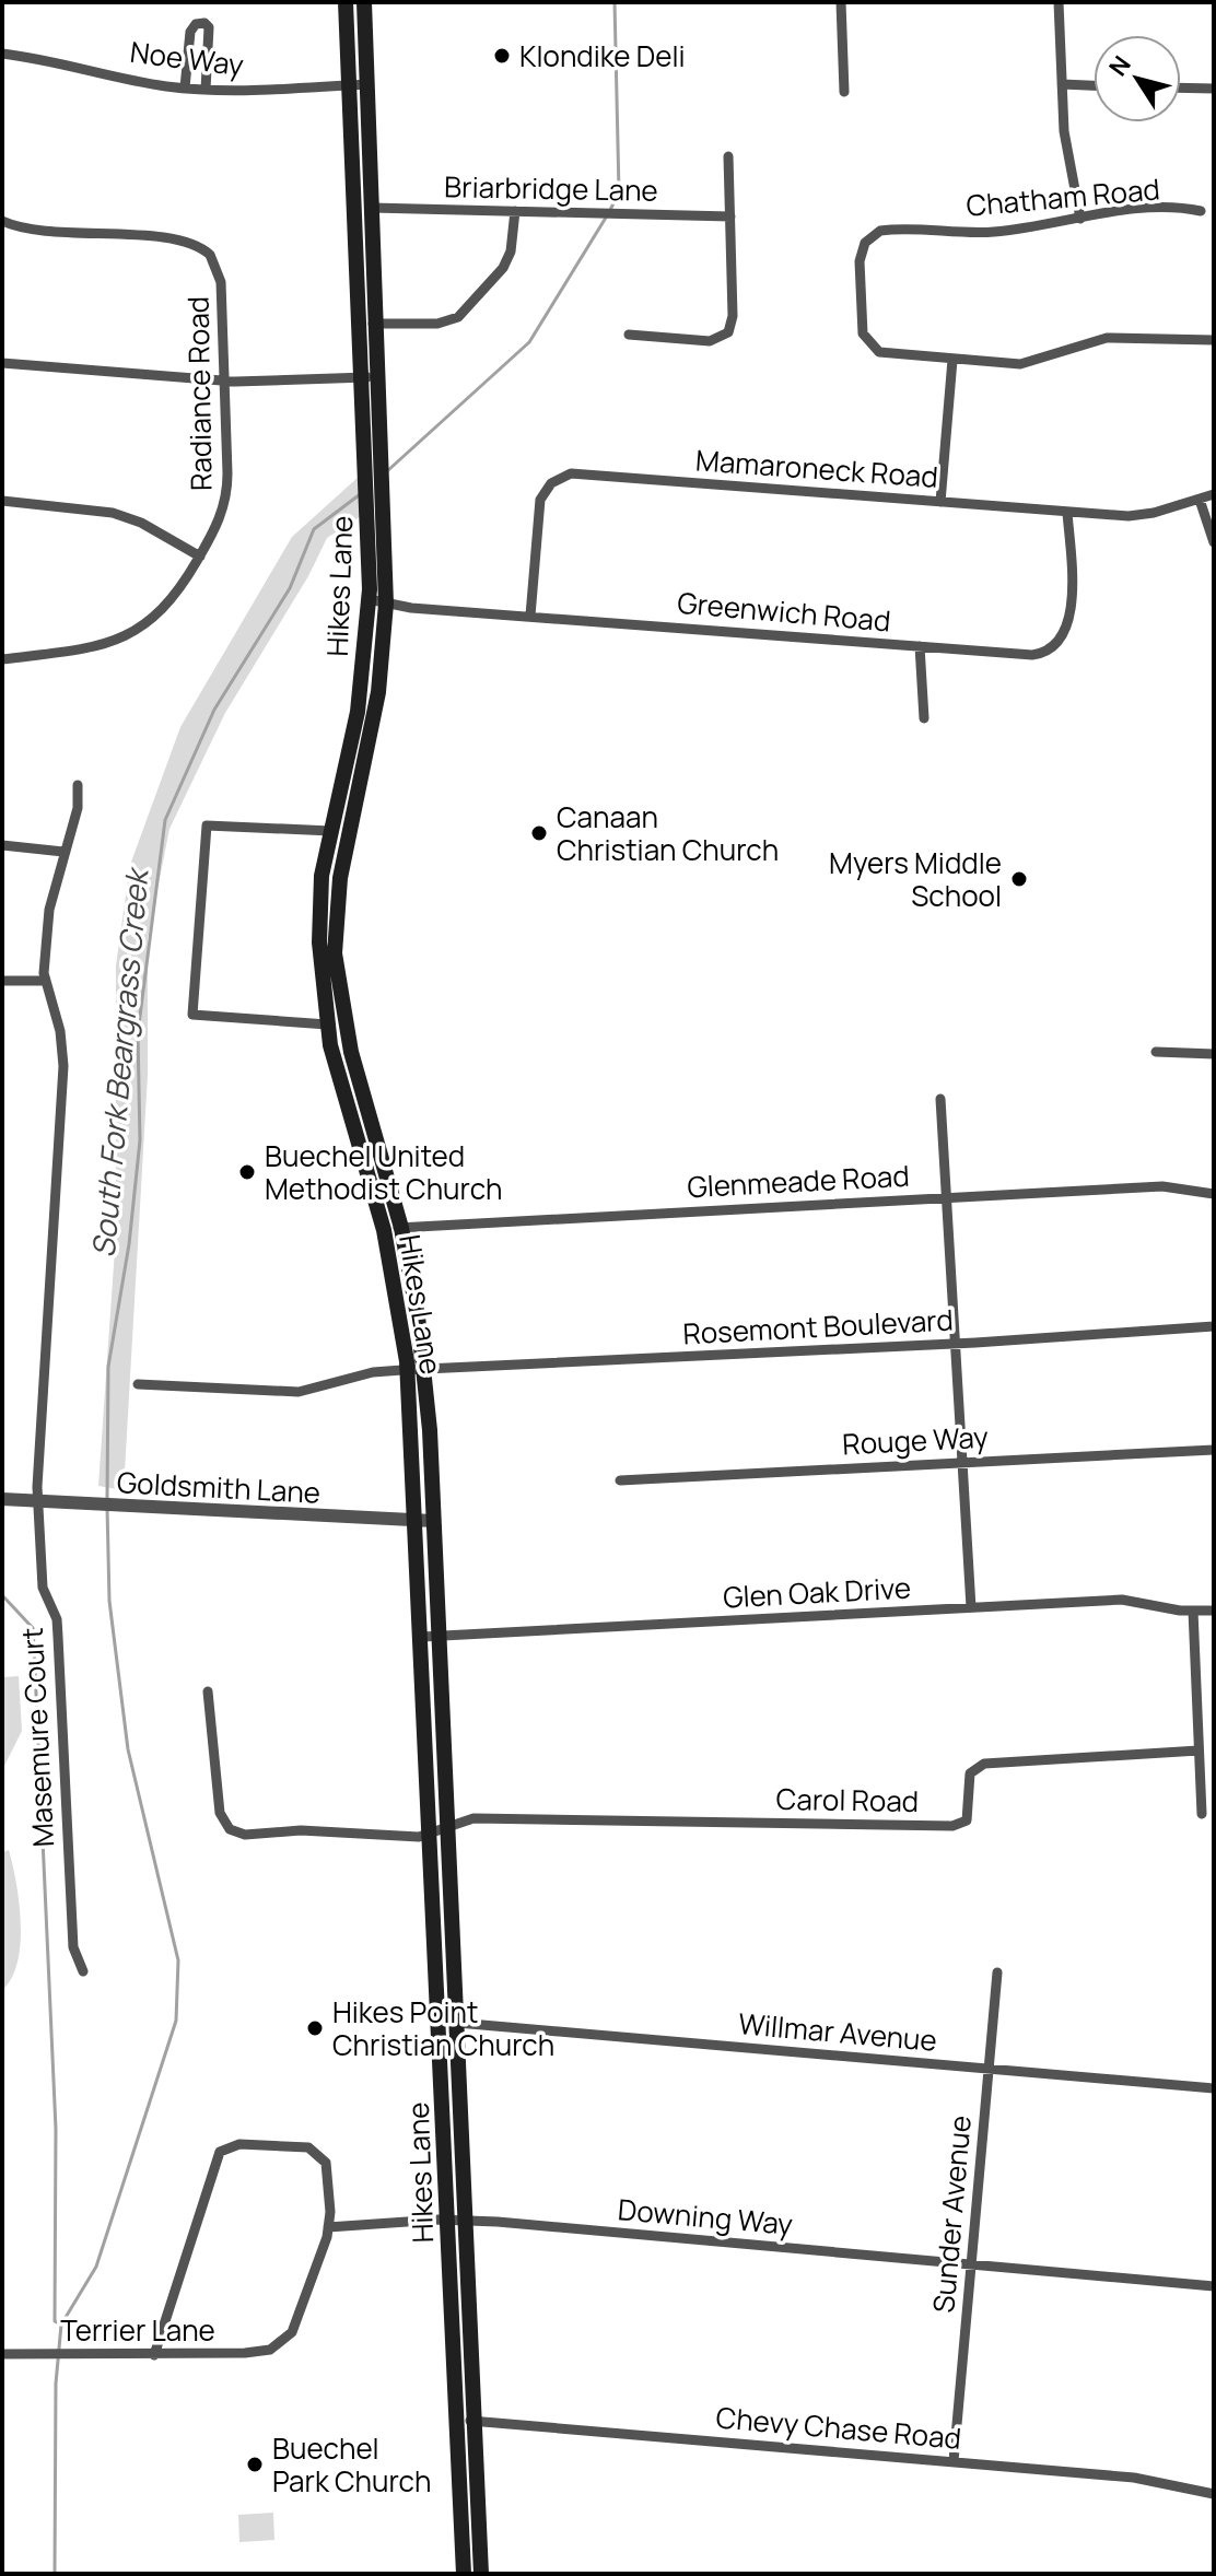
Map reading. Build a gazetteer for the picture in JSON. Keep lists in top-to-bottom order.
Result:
{
  "streets": {
    "main road": ["Hikes Lane"],
    "street": [
      "Noe Way",
      "Briarbridge Lane",
      "Chatham Road",
      "Radiance Road",
      "Mamaroneck Road",
      "Greenwich Road",
      "Glenmeade Road",
      "Rosemont Boulevard",
      "Rouge Way",
      "Goldsmith Lane",
      "Glen Oak Drive",
      "Masemure Court",
      "Carol Road",
      "Willmar Avenue",
      "Sunder Avenue",
      "Downing Way",
      "Terrier Lane",
      "Chevy Chase Road"
    ]
  },
  "crossings": [
    ["Noe Way", "Hikes Lane"],
    ["Briarbridge Lane", "Hikes Lane"],
    ["Mamaroneck Road", "Greenwich Road"],
    ["Hikes Lane", "Greenwich Road"],
    ["Hikes Lane", "Glenmeade Road"],
    ["Hikes Lane", "Rosemont Boulevard"],
    ["Hikes Lane", "Goldsmith Lane"],
    ["Hikes Lane", "Glen Oak Drive"],
    ["Hikes Lane", "Carol Road"],
    ["Hikes Lane", "Willmar Avenue"],
    ["Hikes Lane", "Downing Way"],
    ["Hikes Lane", "Chevy Chase Road"],
    ["Goldsmith Lane", "Masemure Court"],
    ["Willmar Avenue", "Sunder Avenue"],
    ["Sunder Avenue", "Downing Way"],
    ["Sunder Avenue", "Chevy Chase Road"],
    ["Downing Way", "Terrier Lane"]
  ],
  "water": ["South Fork Beargrass Creek"],
  "places": [
    "Klondike Deli",
    "Canaan Christian Church",
    "Myers Middle School",
    "Buechel United Methodist Church",
    "Hikes Point Christian Church",
    "Buechel Park Church"
  ],
  "north": "top left"
}
